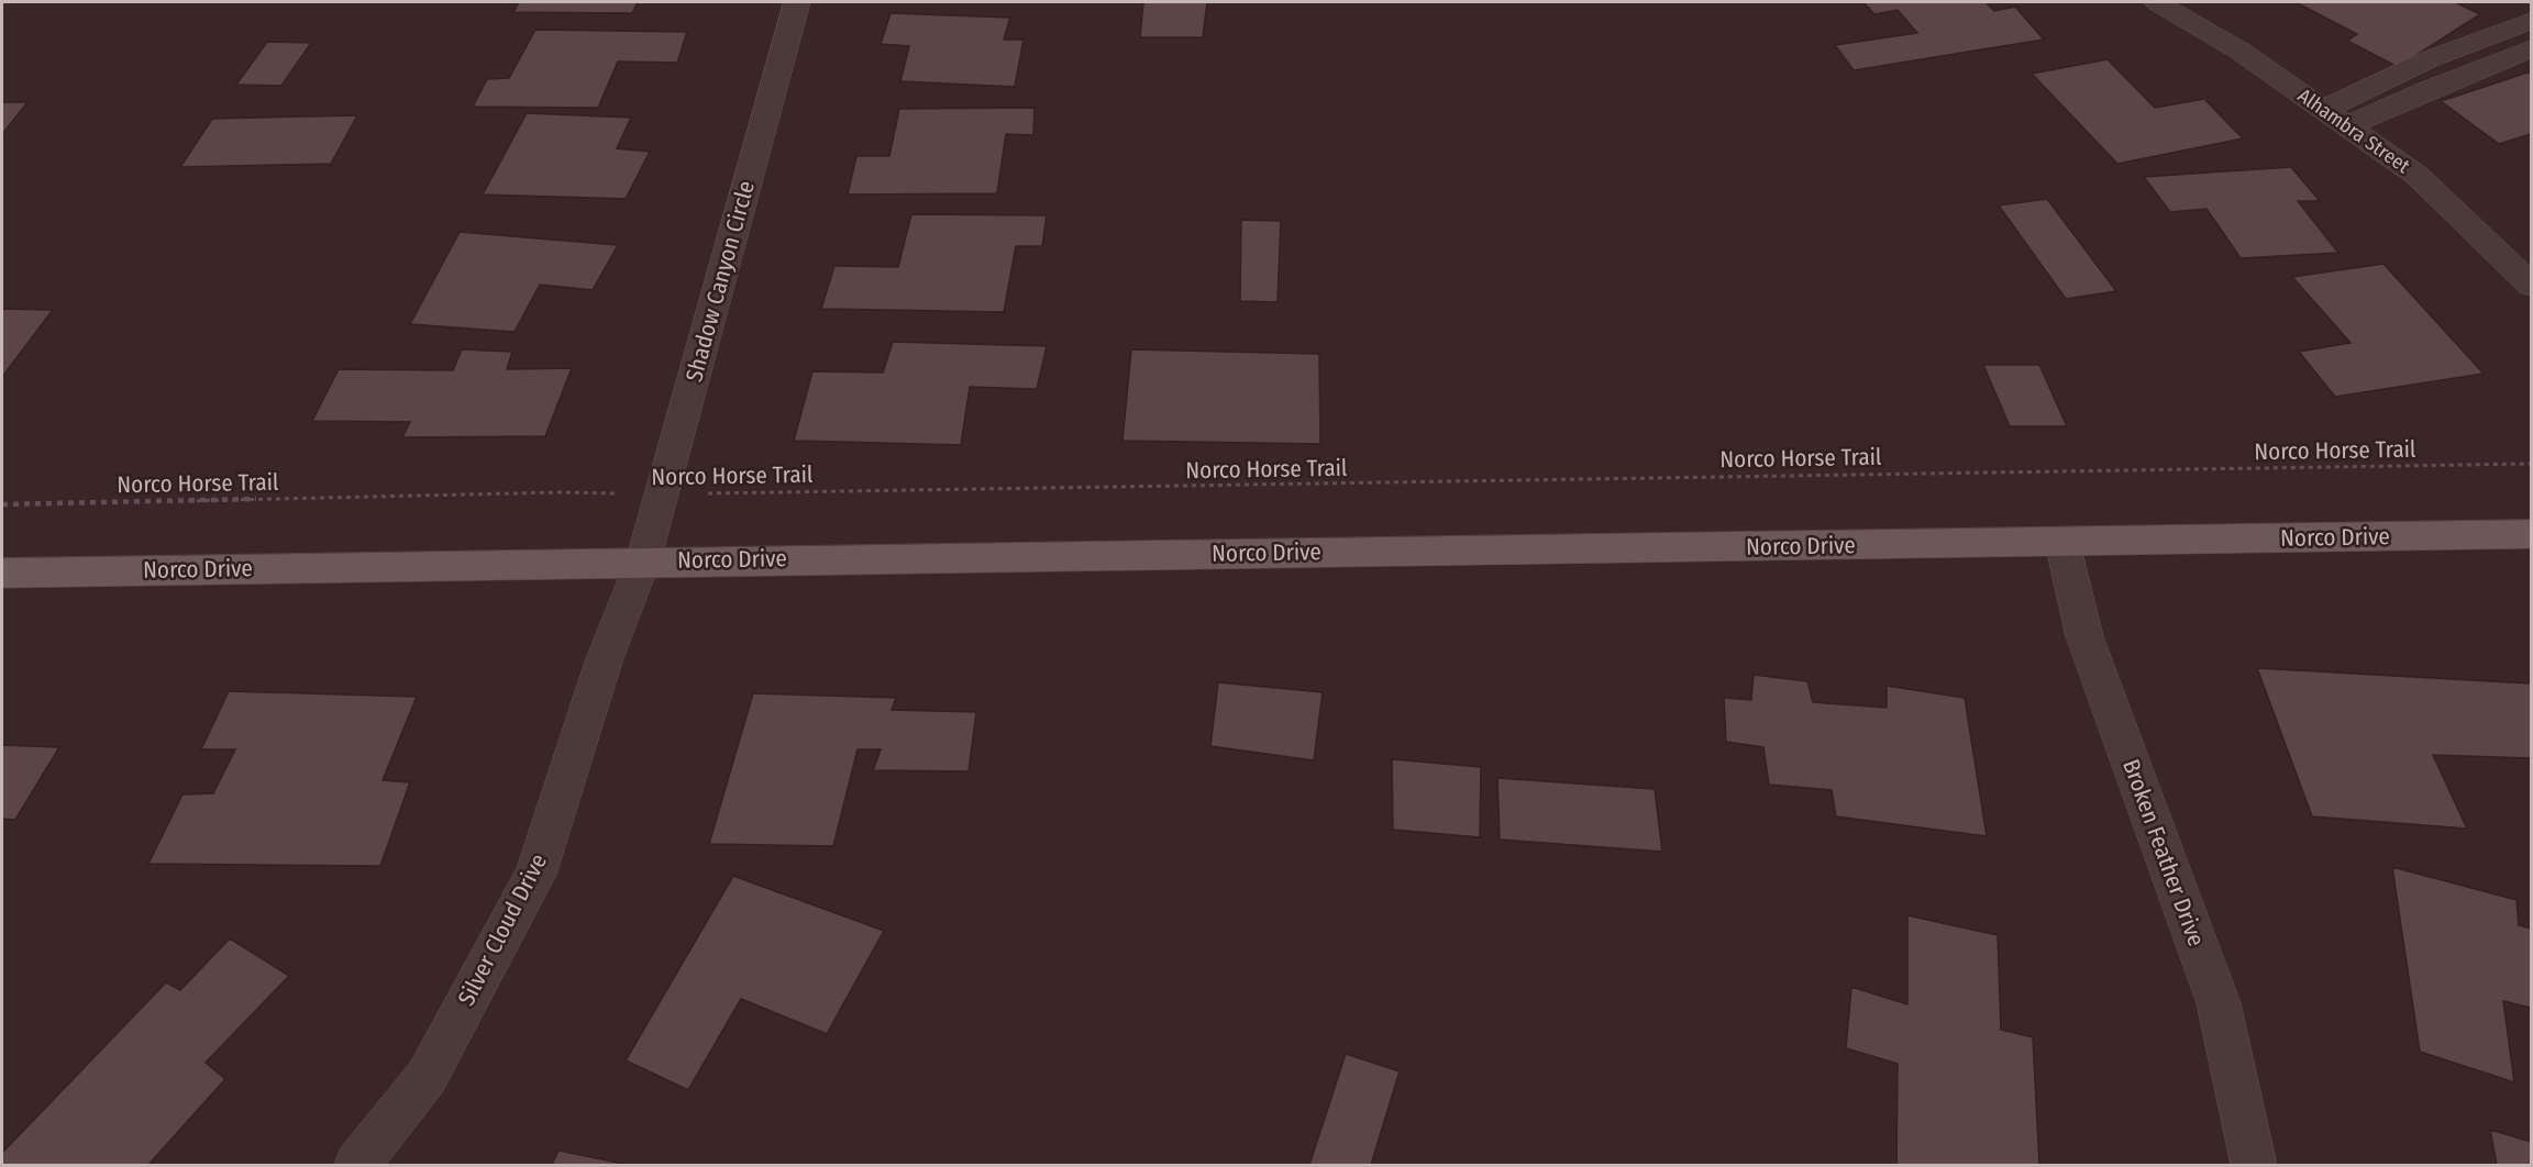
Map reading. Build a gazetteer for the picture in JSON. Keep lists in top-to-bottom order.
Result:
{
  "streets": {
    "main road": ["Norco Drive"],
    "street": [
      "Alhambra Street",
      "Shadow Canyon Circle",
      "Broken Feather Drive",
      "Silver Cloud Drive"
    ],
    "path": ["Norco Horse Trail"]
  },
  "crossings": [
    ["Shadow Canyon Circle", "Norco Horse Trail"],
    ["Shadow Canyon Circle", "Norco Drive"],
    ["Shadow Canyon Circle", "Silver Cloud Drive"],
    ["Norco Drive", "Broken Feather Drive"],
    ["Norco Drive", "Silver Cloud Drive"]
  ]
}
